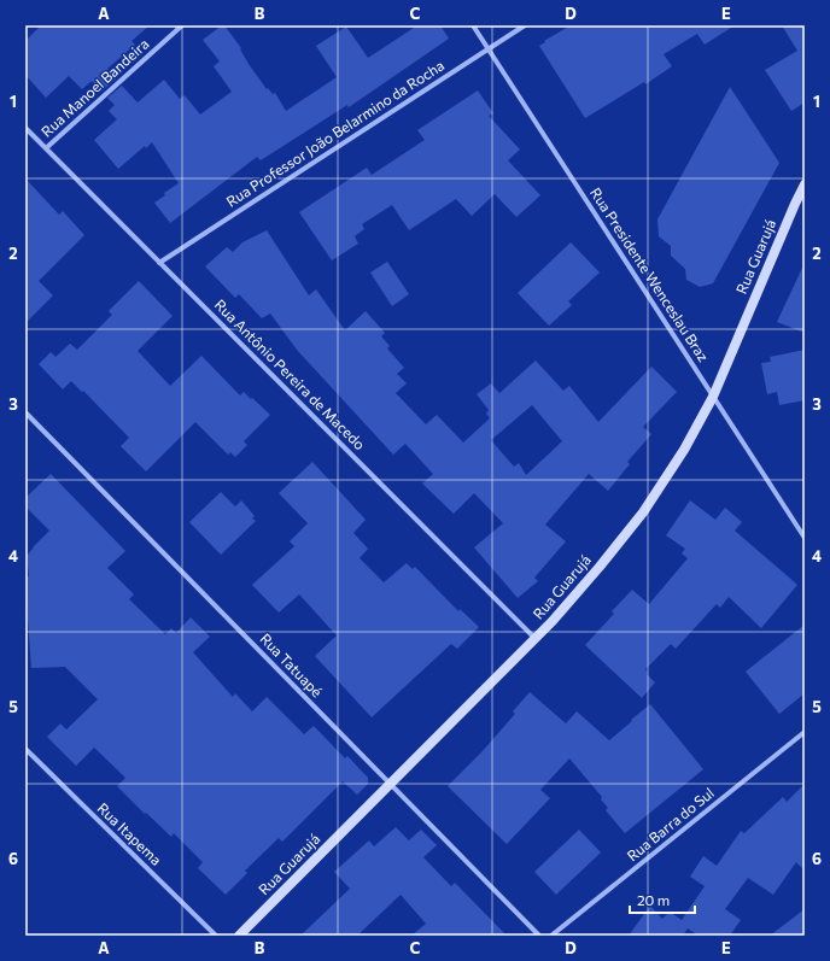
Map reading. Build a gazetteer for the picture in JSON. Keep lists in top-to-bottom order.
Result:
{
  "streets": {
    "street": [
      "Rua Manoel Bandeira",
      "Rua Professor João Belarmino da Rocha",
      "Rua Guarujá",
      "Rua Presidente Wenceslau Braz",
      "Rua Antônio Pereira de Macedo",
      "Rua Tatuapé",
      "Rua Barra do Sul",
      "Rua Itapema"
    ]
  },
  "crossings": [
    ["Rua Manoel Bandeira", "Rua Antônio Pereira de Macedo"],
    ["Rua Professor João Belarmino da Rocha", "Rua Presidente Wenceslau Braz"],
    ["Rua Professor João Belarmino da Rocha", "Rua Antônio Pereira de Macedo"],
    ["Rua Guarujá", "Rua Presidente Wenceslau Braz"],
    ["Rua Guarujá", "Rua Antônio Pereira de Macedo"],
    ["Rua Guarujá", "Rua Tatuapé"]
  ],
  "scale_bar": "20 m",
  "grid": {
    "columns": [
      "A",
      "B",
      "C",
      "D",
      "E"
    ],
    "rows": [
      "1",
      "2",
      "3",
      "4",
      "5",
      "6"
    ]
  }
}
